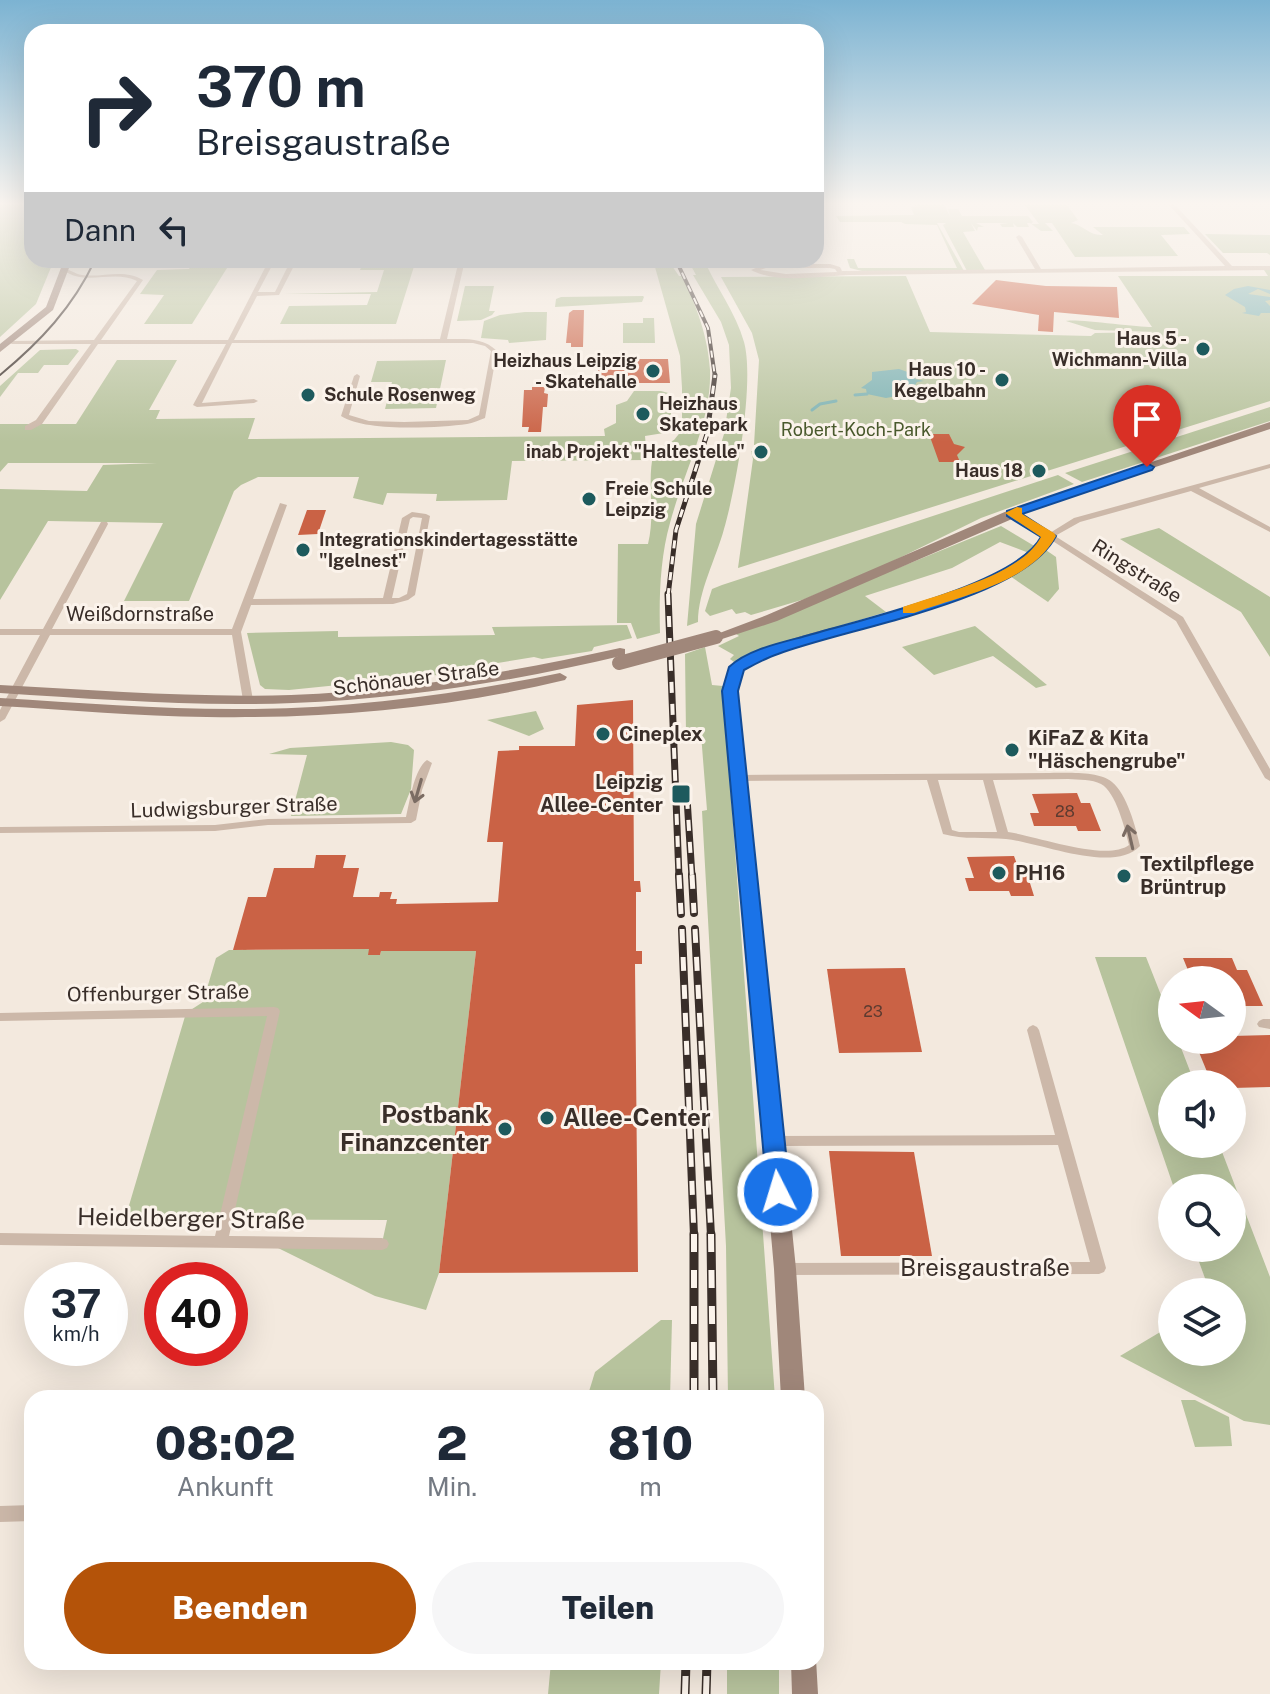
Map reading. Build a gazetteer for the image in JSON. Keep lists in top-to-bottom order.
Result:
{
  "streets": {
    "main road": ["Schönauer Straße"],
    "street": [
      "Ringstraße",
      "Weißdornstraße",
      "Ludwigsburger Straße",
      "Offenburger Straße",
      "Heidelberger Straße",
      "Breisgaustraße"
    ]
  },
  "crossings": [
    ["Weißdornstraße", "Schönauer Straße"],
    ["Offenburger Straße", "Heidelberger Straße"]
  ],
  "one_way": ["Ludwigsburger Straße"],
  "parks": ["Robert-Koch-Park"],
  "places": {
    "other": [
      "Haus 5 - Wichmann-Villa",
      "Heizhaus Leipzig - Skatehalle",
      "Haus 10 - Kegelbahn",
      "Schule Rosenweg",
      "Heizhaus Skatepark",
      "inab Projekt \"Haltestelle\"",
      "Haus 18",
      "Freie Schule Leipzig",
      "Integrationskindertagesstätte \"Igelnest\"",
      "Cineplex",
      "KiFaZ & Kita \"Häschengrube\"",
      "PH16",
      "Textilpflege Brüntrup",
      "Allee-Center",
      "Postbank Finanzcenter"
    ],
    "transit": ["Leipzig Allee-Center"]
  },
  "house_numbers": ["28", "23"],
  "north": "left",
  "page": {
    "turn": ["370 m", "Breisgaustraße"],
    "then": "Dann",
    "speed": "37 km/h",
    "limit": "40",
    "eta": [
      "08:02",
      "Ankunft",
      "2",
      "Min.",
      "810",
      "m"
    ],
    "buttons": ["Beenden", "Teilen"]
  }
}
